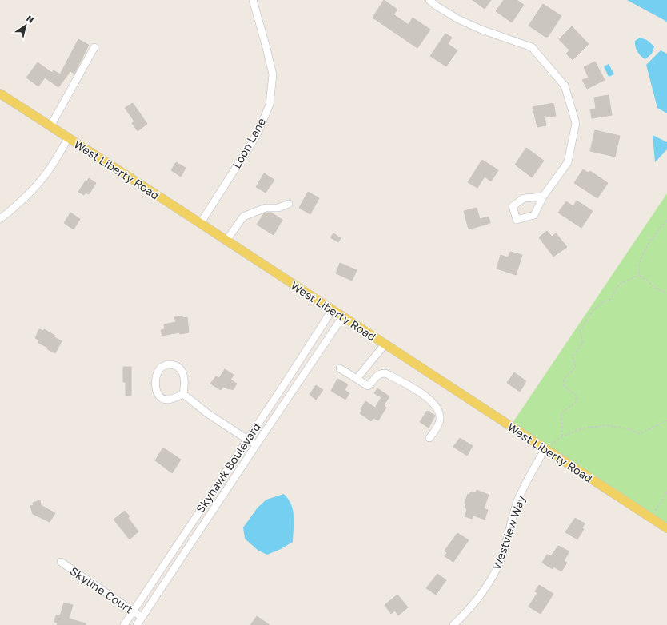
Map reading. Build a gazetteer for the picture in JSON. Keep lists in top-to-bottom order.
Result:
{
  "streets": {
    "main road": ["West Liberty Road"],
    "street": [
      "Loon Lane",
      "Skyhawk Boulevard",
      "Westview Way",
      "Skyline Court"
    ]
  },
  "crossings": [
    ["Loon Lane", "West Liberty Road"],
    ["West Liberty Road", "Skyhawk Boulevard"],
    ["West Liberty Road", "Westview Way"],
    ["Skyhawk Boulevard", "Skyline Court"]
  ],
  "north": "top right"
}
